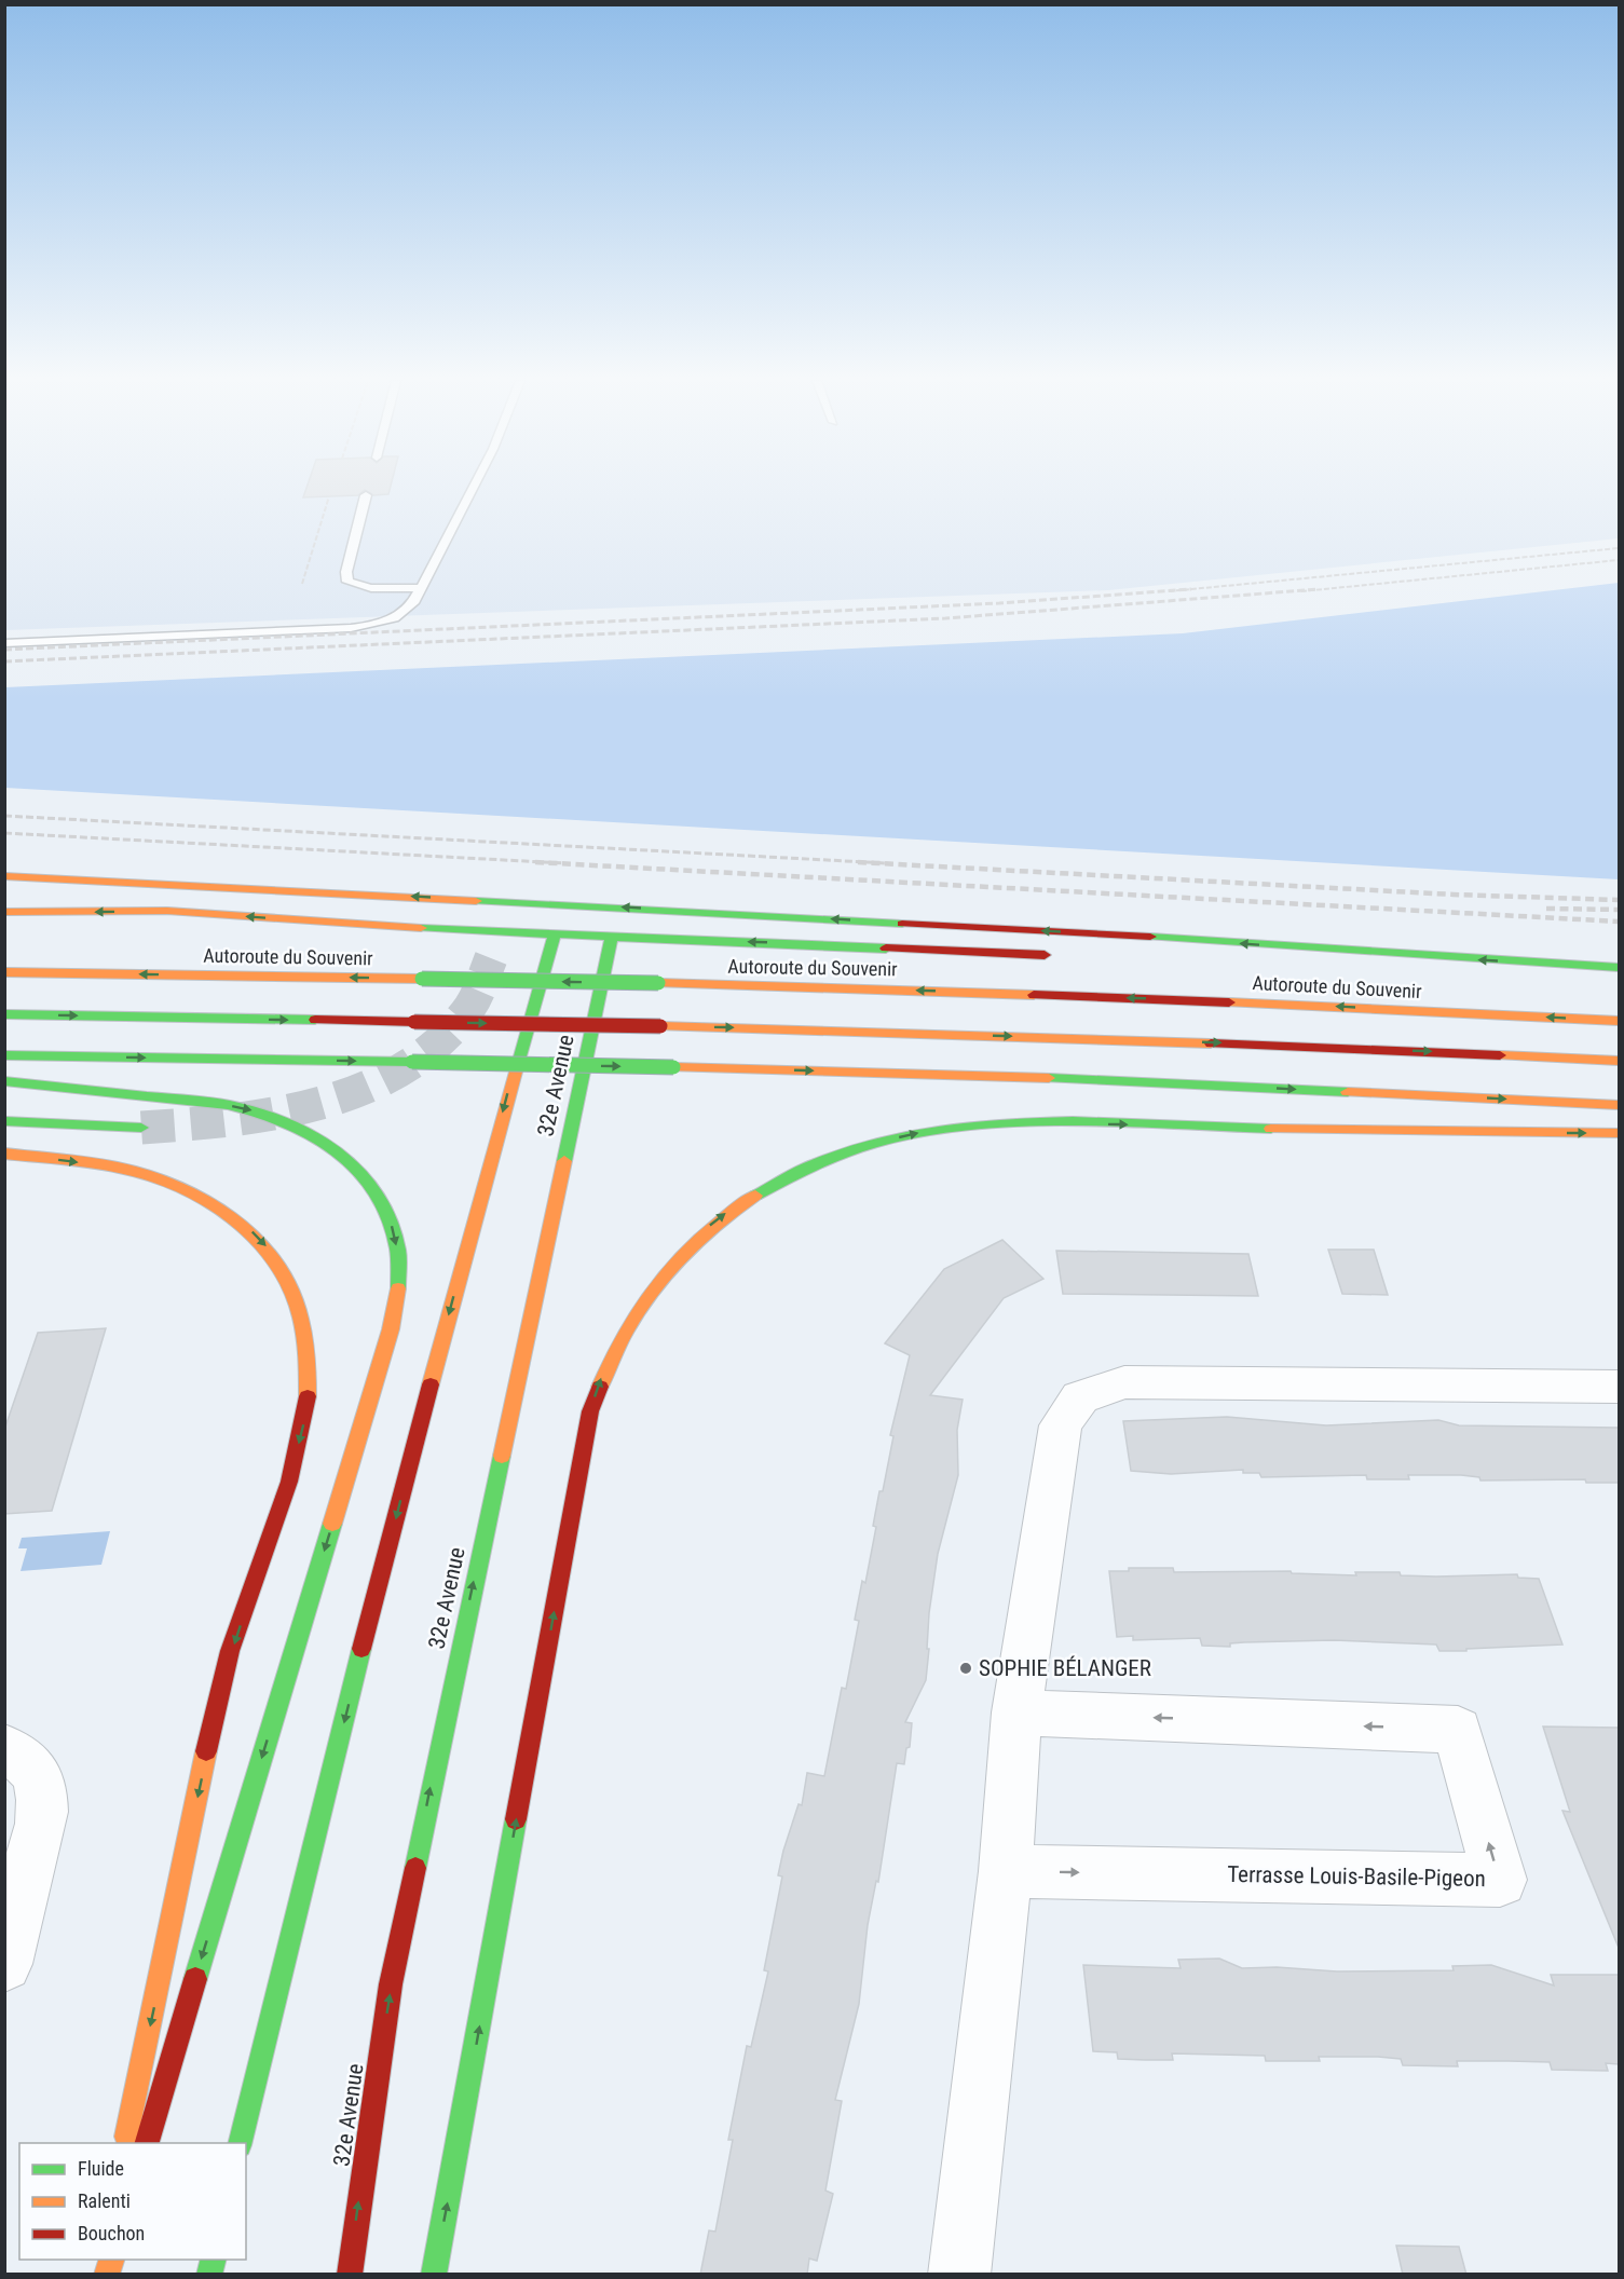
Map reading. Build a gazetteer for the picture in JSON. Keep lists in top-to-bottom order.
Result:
{
  "streets": {
    "main road": ["Autoroute du Souvenir", "32e Avenue"],
    "street": ["Terrasse Louis-Basile-Pigeon"]
  },
  "places": ["SOPHIE BÉLANGER"],
  "legend": ["Fluide", "Ralenti", "Bouchon"]
}
